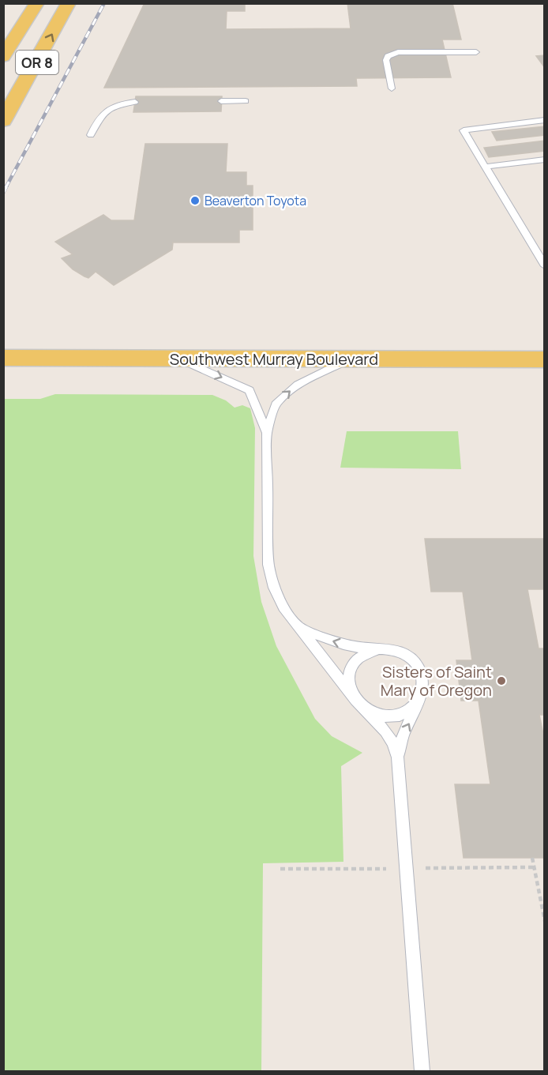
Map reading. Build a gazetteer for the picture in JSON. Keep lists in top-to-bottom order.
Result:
{
  "streets": {
    "main road": ["OR 8", "Southwest Murray Boulevard"]
  },
  "places": ["Beaverton Toyota", "Sisters of Saint Mary of Oregon"]
}
